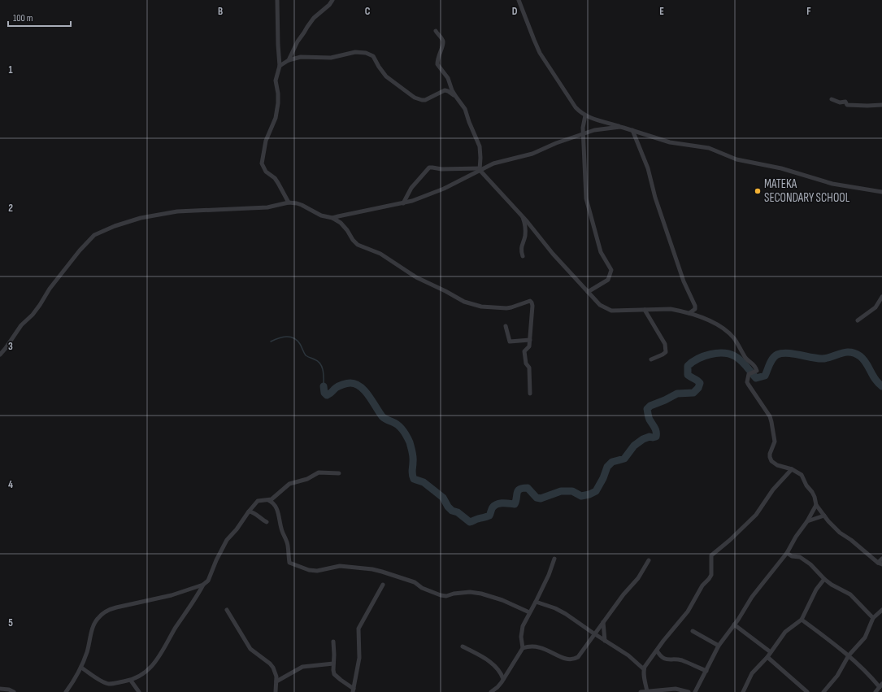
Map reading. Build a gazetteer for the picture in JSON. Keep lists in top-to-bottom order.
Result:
{
  "places": ["MATEKA SECONDARY SCHOOL"],
  "scale_bar": "100 m",
  "grid": {
    "columns": [
      "B",
      "C",
      "D",
      "E",
      "F"
    ],
    "rows": [
      "1",
      "2",
      "3",
      "4",
      "5"
    ]
  }
}
